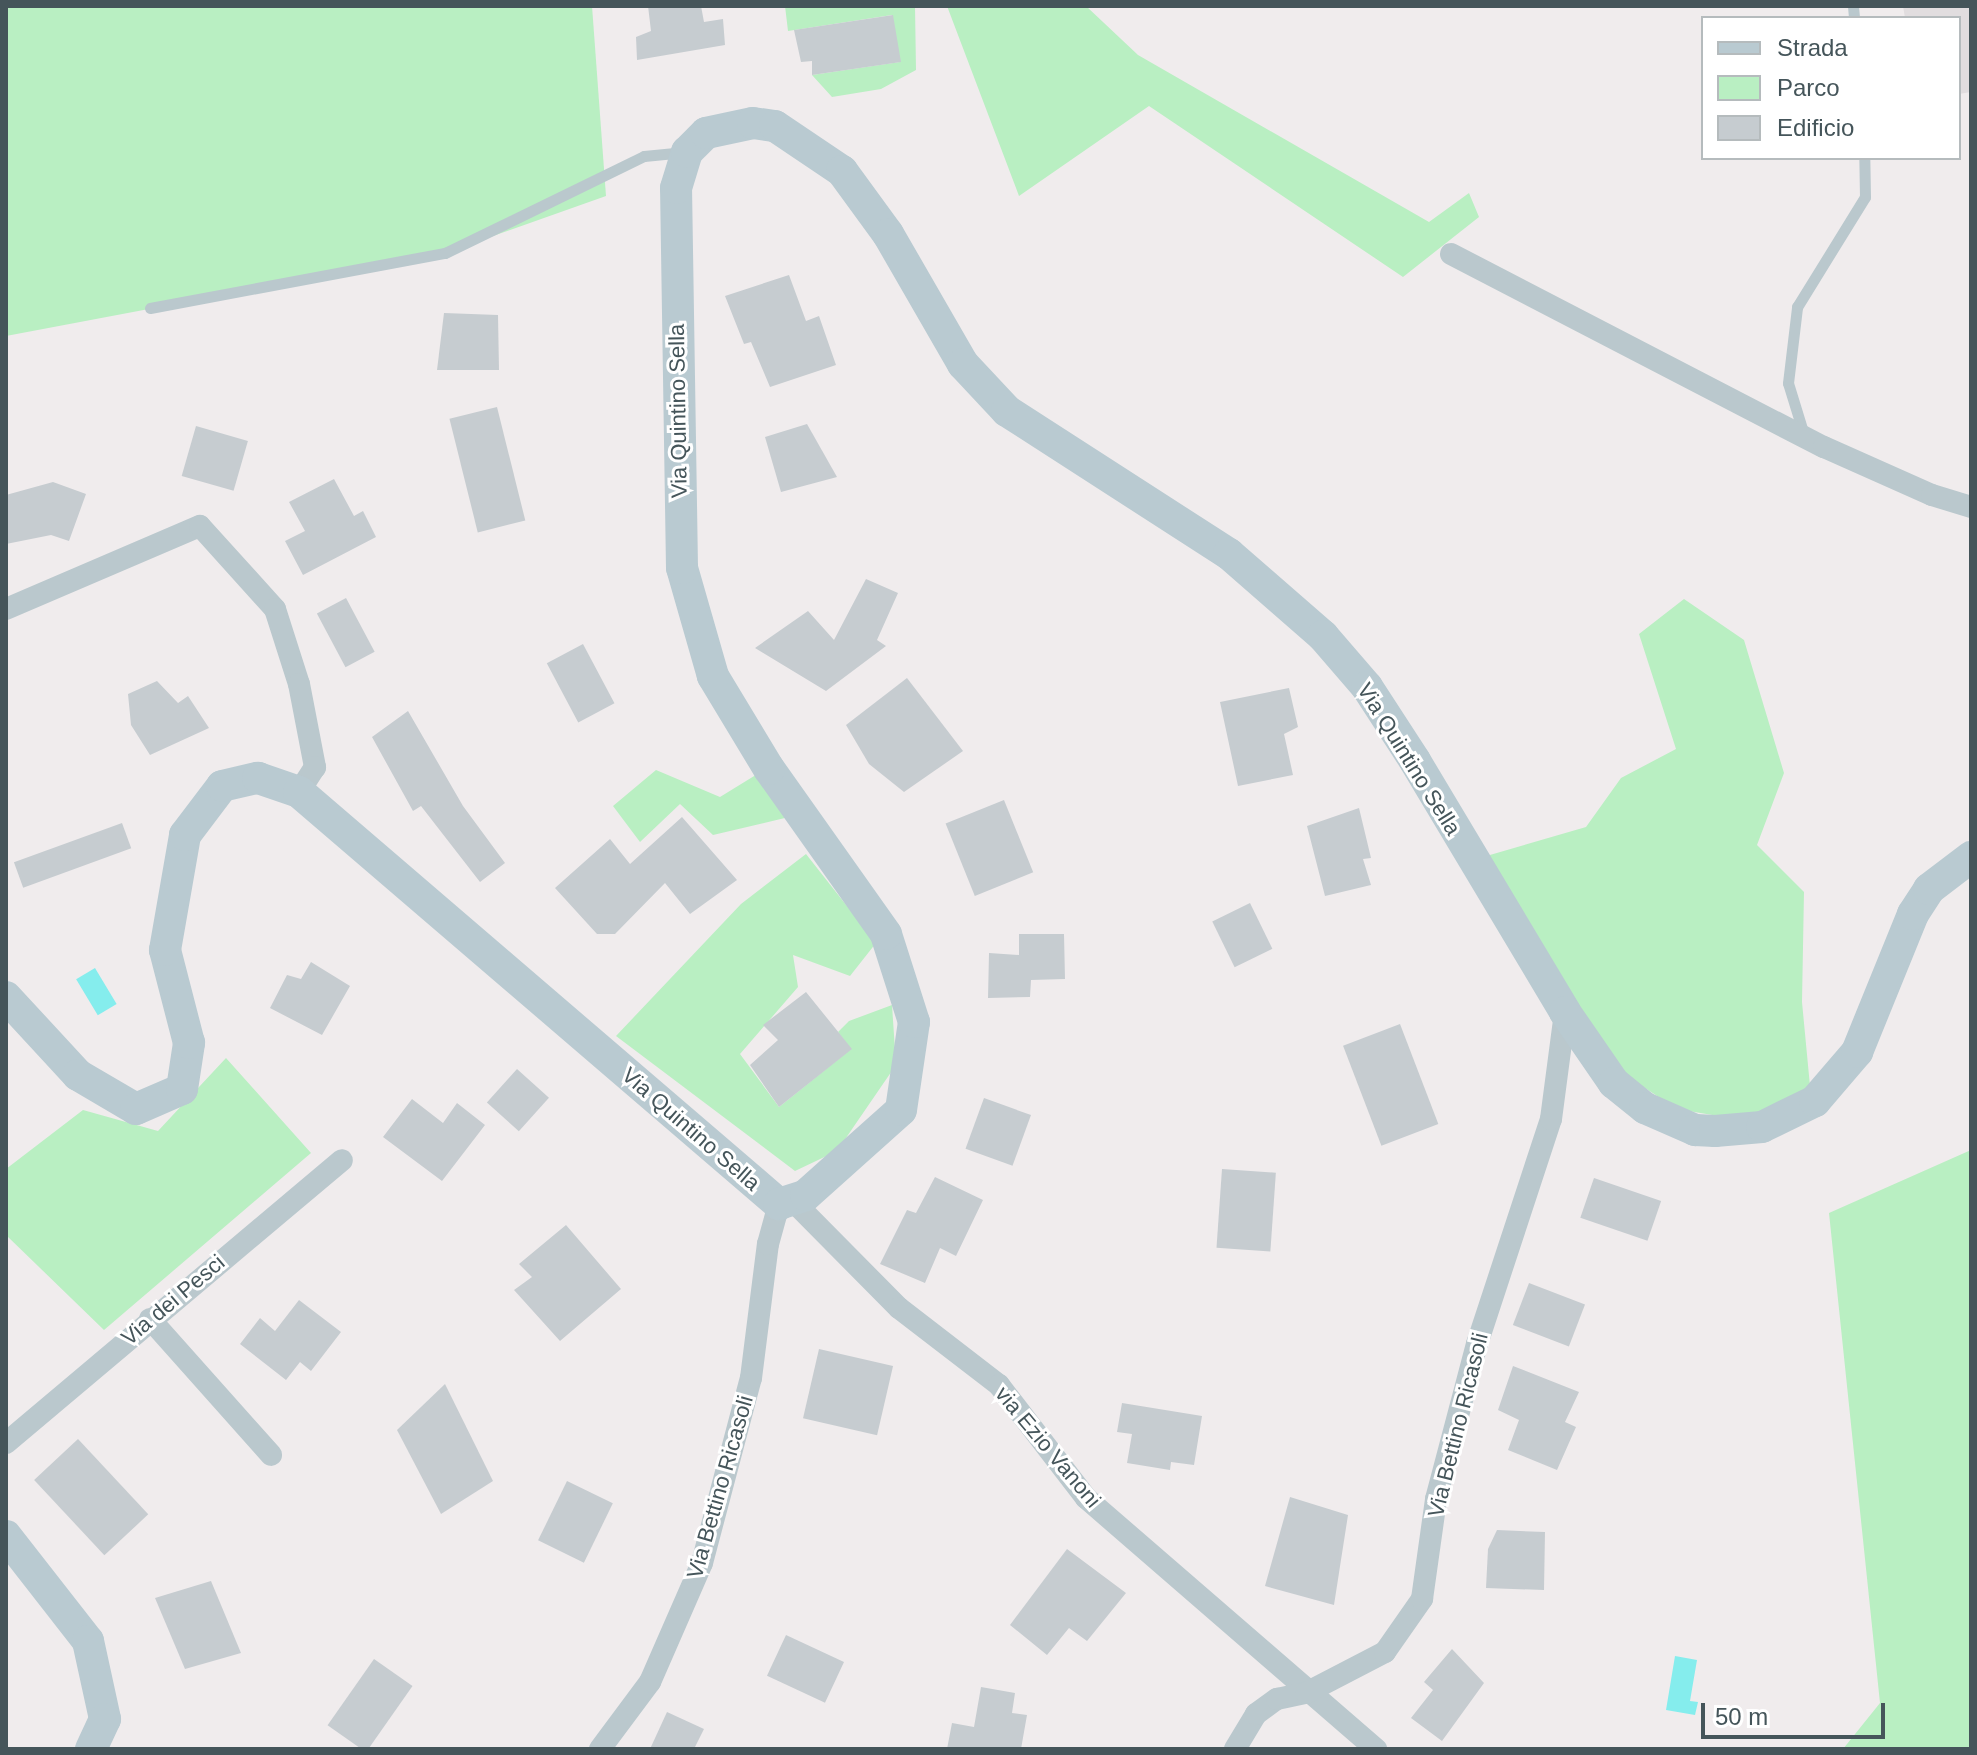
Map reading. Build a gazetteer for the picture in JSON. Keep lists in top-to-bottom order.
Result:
{
  "streets": {
    "street": [
      "Via Quintino Sella",
      "Via dei Pesci",
      "Via Bettino Ricasoli",
      "via Ezio Vanoni"
    ]
  },
  "crossings": [
    ["Via Quintino Sella", "Via Bettino Ricasoli"],
    ["Via Quintino Sella", "via Ezio Vanoni"],
    ["Via Bettino Ricasoli", "via Ezio Vanoni"]
  ],
  "legend": ["Strada", "Parco", "Edificio"],
  "scale_bar": "50 m"
}
